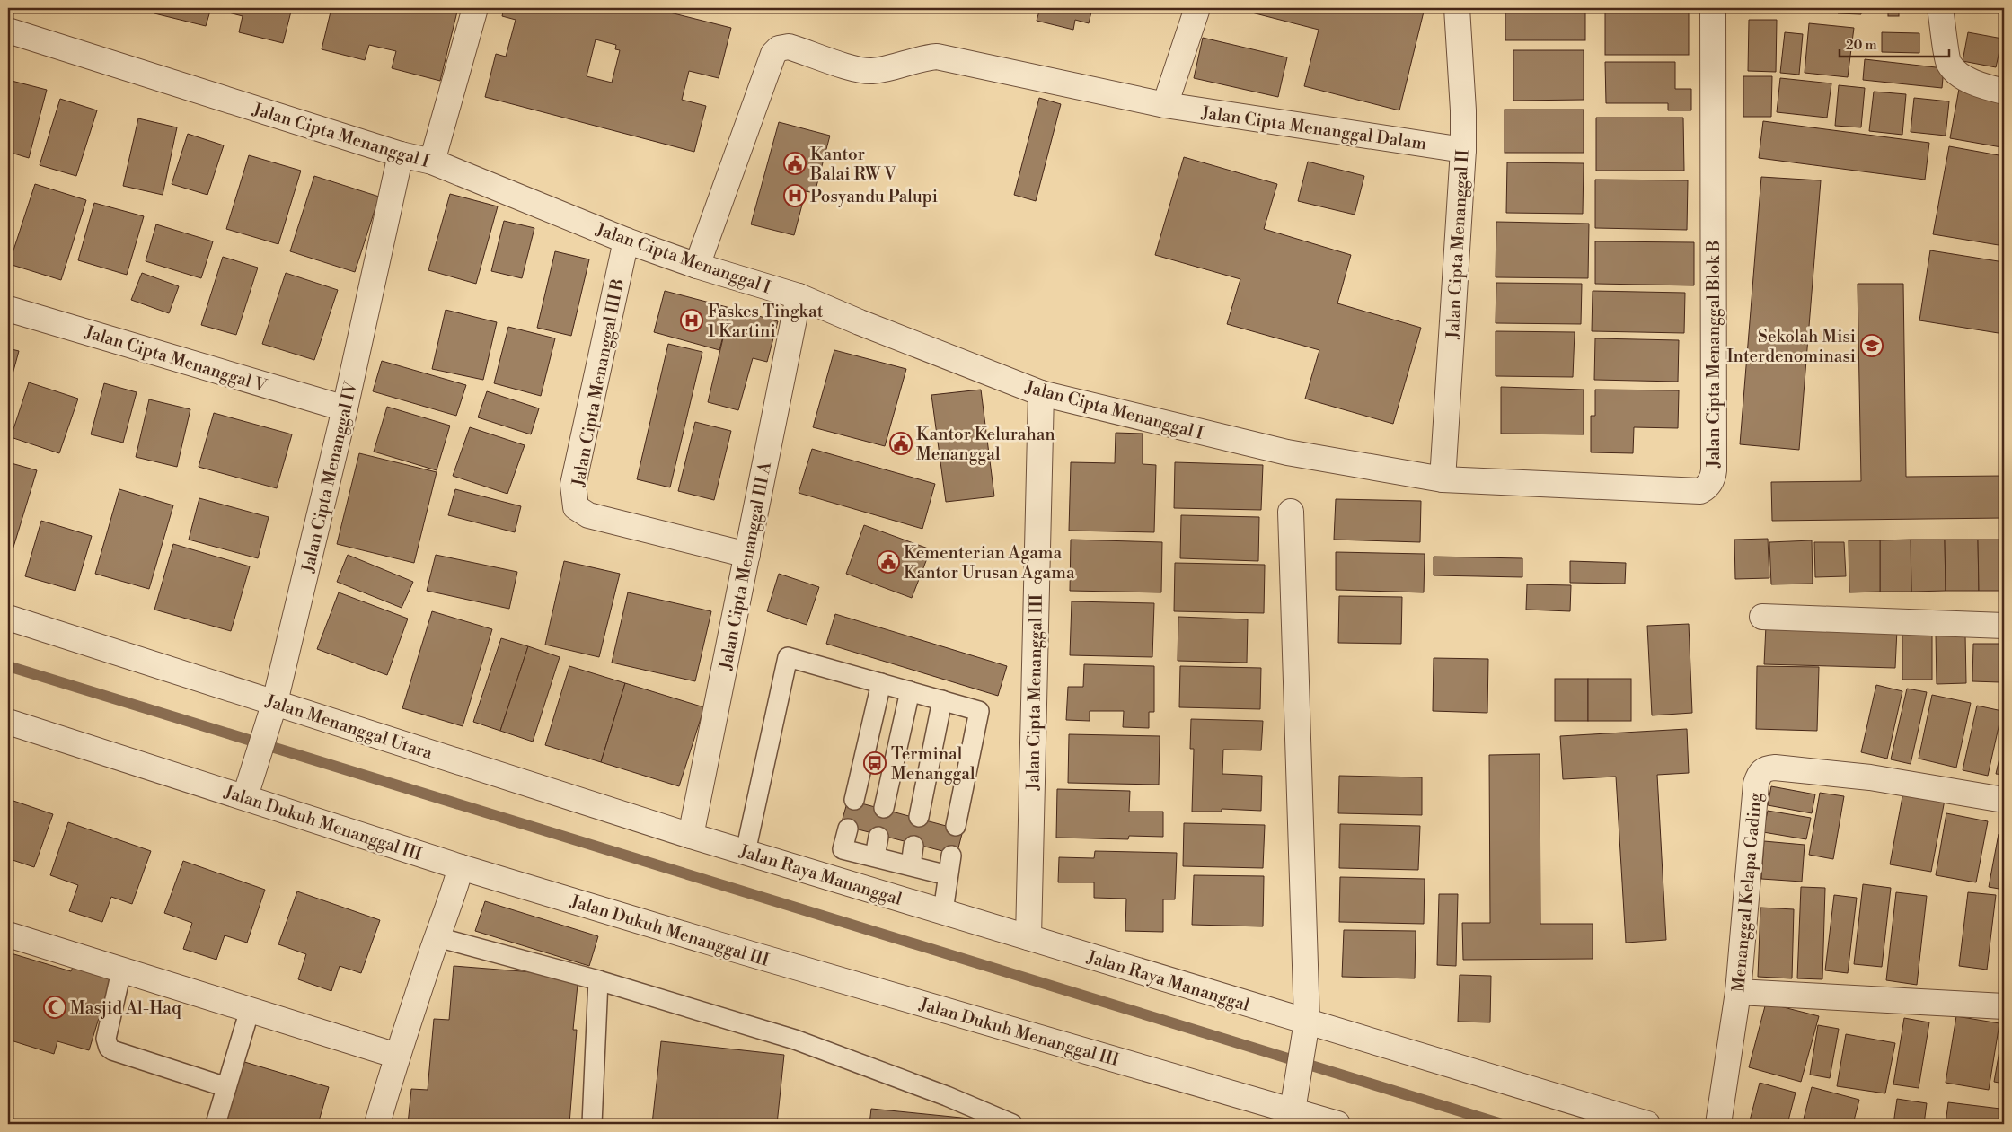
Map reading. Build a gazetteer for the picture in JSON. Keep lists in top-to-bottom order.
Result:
{
  "streets": {
    "street": [
      "Jalan Cipta Menanggal Dalam",
      "Jalan Cipta Menanggal I",
      "Jalan Cipta Menanggal II",
      "Jalan Cipta Menanggal Blok B",
      "Jalan Cipta Menanggal V",
      "Jalan Cipta Menanggal III B",
      "Jalan Cipta Menanggal IV",
      "Jalan Cipta Menanggal III A",
      "Jalan Cipta Menanggal III",
      "Jalan Menanggal Utara",
      "Jalan Dukuh Menanggal III",
      "Jalan Raya Mananggal",
      "Menanggal Kelapa Gading"
    ]
  },
  "crossings": [
    ["Jalan Cipta Menanggal Dalam", "Jalan Cipta Menanggal I"],
    ["Jalan Cipta Menanggal Dalam", "Jalan Cipta Menanggal II"],
    ["Jalan Cipta Menanggal I", "Jalan Cipta Menanggal II"],
    ["Jalan Cipta Menanggal I", "Jalan Cipta Menanggal Blok B"],
    ["Jalan Cipta Menanggal I", "Jalan Cipta Menanggal III B"],
    ["Jalan Cipta Menanggal I", "Jalan Cipta Menanggal IV"],
    ["Jalan Cipta Menanggal I", "Jalan Cipta Menanggal III A"],
    ["Jalan Cipta Menanggal I", "Jalan Cipta Menanggal III"],
    ["Jalan Cipta Menanggal II", "Jalan Cipta Menanggal Blok B"],
    ["Jalan Cipta Menanggal V", "Jalan Cipta Menanggal IV"],
    ["Jalan Cipta Menanggal III B", "Jalan Cipta Menanggal III A"],
    ["Jalan Cipta Menanggal IV", "Jalan Menanggal Utara"],
    ["Jalan Cipta Menanggal IV", "Jalan Dukuh Menanggal III"],
    ["Jalan Cipta Menanggal III A", "Jalan Menanggal Utara"],
    ["Jalan Cipta Menanggal III A", "Jalan Raya Mananggal"],
    ["Jalan Cipta Menanggal III", "Jalan Raya Mananggal"],
    ["Jalan Menanggal Utara", "Jalan Raya Mananggal"]
  ],
  "places": {
    "public building": ["Kantor Balai RW V", "Kantor Kelurahan Menanggal", "Kementerian Agama Kantor Urusan Agama"],
    "hospital": ["Posyandu Palupi", "Faskes Tingkat 1 Kartini"],
    "school or university": ["Sekolah Misi Interdenominasi"],
    "bus stop": ["Terminal Menanggal"],
    "mosque": ["Masjid Al-Haq"]
  },
  "scale_bar": "20 m"
}
